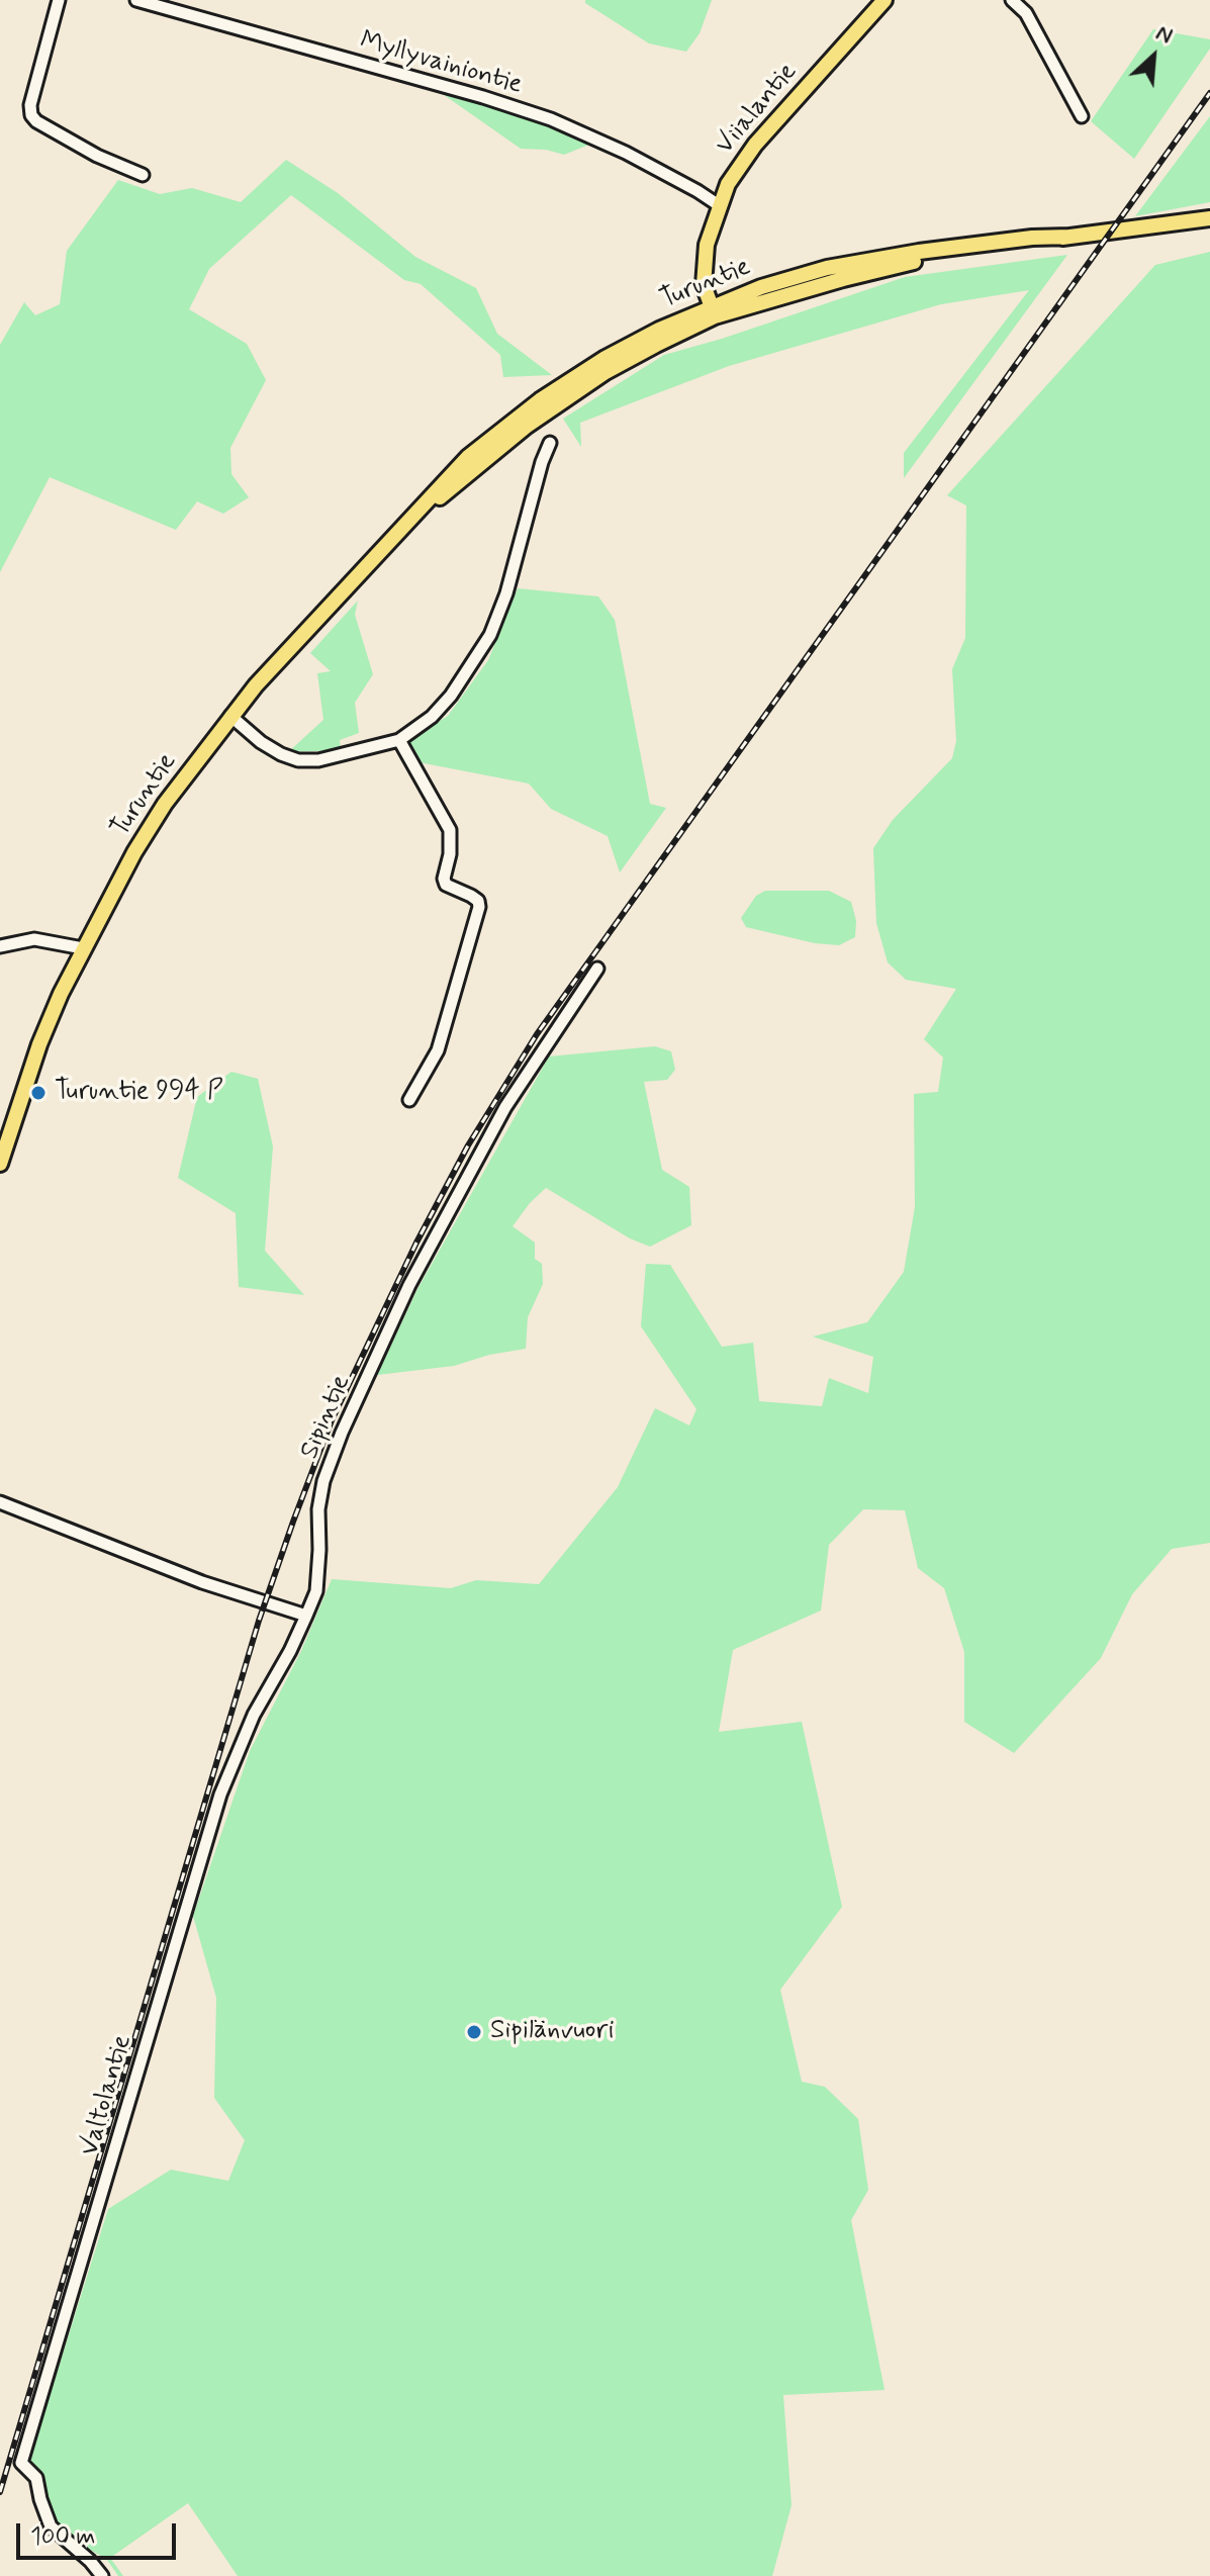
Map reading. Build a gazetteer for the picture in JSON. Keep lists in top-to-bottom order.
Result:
{
  "streets": {
    "main road": ["Viialantie", "Turuntie"],
    "street": ["Myllyvainiontie", "Sipintie", "Valtolantie"]
  },
  "crossings": [
    ["Myllyvainiontie", "Viialantie"],
    ["Viialantie", "Turuntie"],
    ["Sipintie", "Valtolantie"]
  ],
  "places": ["Turuntie 994 P", "Sipilänvuori"],
  "scale_bar": "100 m",
  "north": "top right"
}
